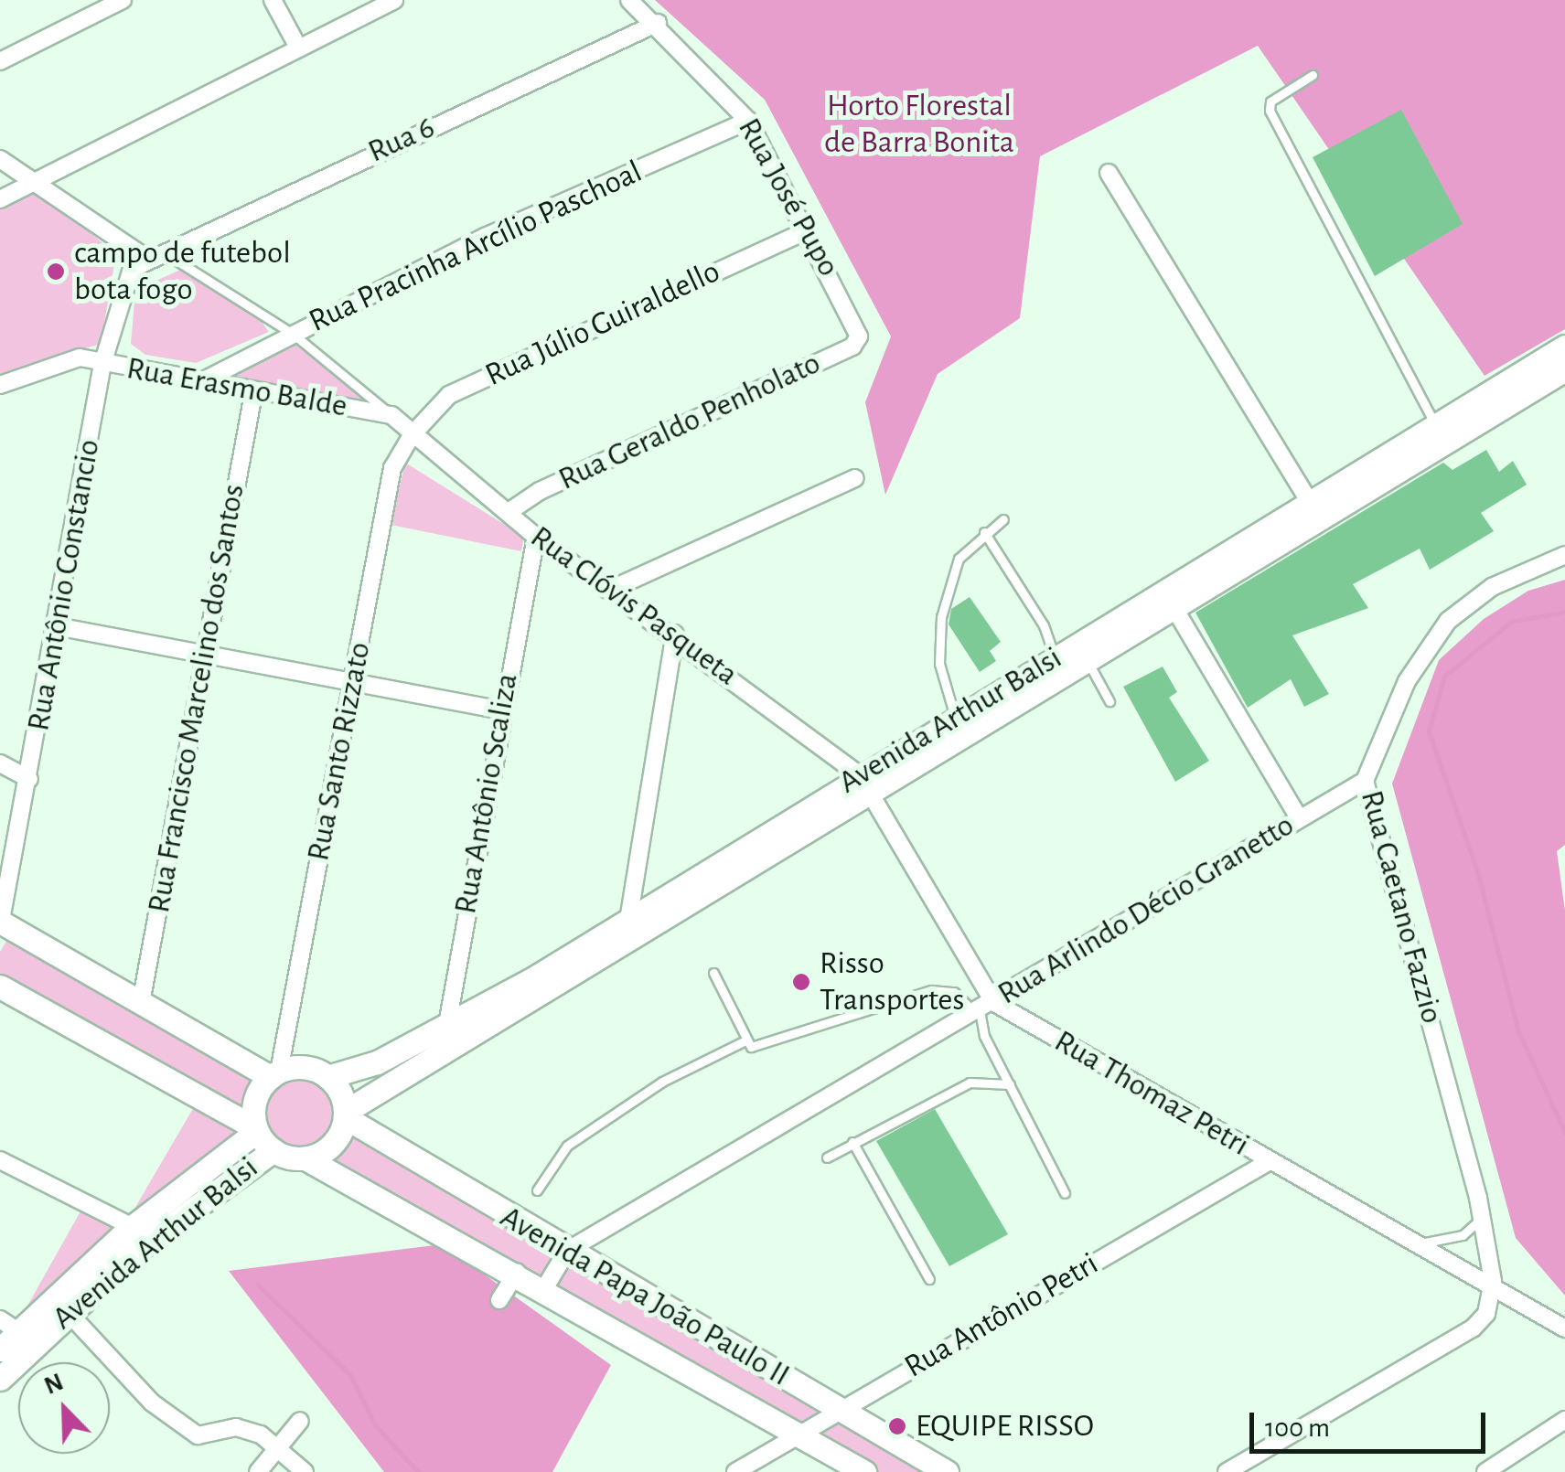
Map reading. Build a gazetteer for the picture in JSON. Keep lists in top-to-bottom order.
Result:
{
  "streets": {
    "main road": ["Avenida Arthur Balsi", "Avenida Papa João Paulo II"],
    "street": [
      "Rua 6",
      "Rua José Pupo",
      "Rua Pracinha Arcílio Paschoal",
      "Rua Júlio Guiraldello",
      "Rua Erasmo Balde",
      "Rua Geraldo Penholato",
      "Rua Antônio Constancio",
      "Rua Clóvis Pasqueta",
      "Rua Francisco Marcelino dos Santos",
      "Rua Santo Rizzato",
      "Rua Antônio Scaliza",
      "Rua Caetano Fazzio",
      "Rua Arlindo Décio Granetto",
      "Rua Thomaz Petri",
      "Rua Antônio Petri"
    ]
  },
  "crossings": [
    ["Rua 6", "Rua José Pupo"],
    ["Rua 6", "Rua Antônio Constancio"],
    ["Rua José Pupo", "Rua Pracinha Arcílio Paschoal"],
    ["Rua José Pupo", "Rua Júlio Guiraldello"],
    ["Rua José Pupo", "Rua Geraldo Penholato"],
    ["Rua Pracinha Arcílio Paschoal", "Rua Erasmo Balde"],
    ["Rua Júlio Guiraldello", "Rua Erasmo Balde"],
    ["Rua Júlio Guiraldello", "Rua Clóvis Pasqueta"],
    ["Rua Júlio Guiraldello", "Rua Santo Rizzato"],
    ["Rua Erasmo Balde", "Rua Antônio Constancio"],
    ["Rua Erasmo Balde", "Rua Clóvis Pasqueta"],
    ["Rua Erasmo Balde", "Rua Francisco Marcelino dos Santos"],
    ["Rua Erasmo Balde", "Rua Santo Rizzato"],
    ["Rua Geraldo Penholato", "Rua Clóvis Pasqueta"],
    ["Rua Clóvis Pasqueta", "Avenida Arthur Balsi"],
    ["Rua Clóvis Pasqueta", "Rua Santo Rizzato"],
    ["Rua Clóvis Pasqueta", "Rua Antônio Scaliza"],
    ["Rua Clóvis Pasqueta", "Rua Thomaz Petri"],
    ["Avenida Arthur Balsi", "Rua Santo Rizzato"],
    ["Avenida Arthur Balsi", "Rua Antônio Scaliza"],
    ["Avenida Arthur Balsi", "Rua Thomaz Petri"],
    ["Avenida Arthur Balsi", "Avenida Papa João Paulo II"],
    ["Rua Santo Rizzato", "Avenida Papa João Paulo II"],
    ["Rua Caetano Fazzio", "Rua Arlindo Décio Granetto"],
    ["Rua Caetano Fazzio", "Rua Thomaz Petri"],
    ["Rua Arlindo Décio Granetto", "Rua Thomaz Petri"],
    ["Rua Arlindo Décio Granetto", "Avenida Papa João Paulo II"],
    ["Rua Thomaz Petri", "Rua Antônio Petri"],
    ["Avenida Papa João Paulo II", "Rua Antônio Petri"]
  ],
  "parks": ["Horto Florestal de Barra Bonita"],
  "places": ["campo de futebol bota fogo", "Risso Transportes", "EQUIPE RISSO"],
  "scale_bar": "100 m",
  "north": "top left"
}
